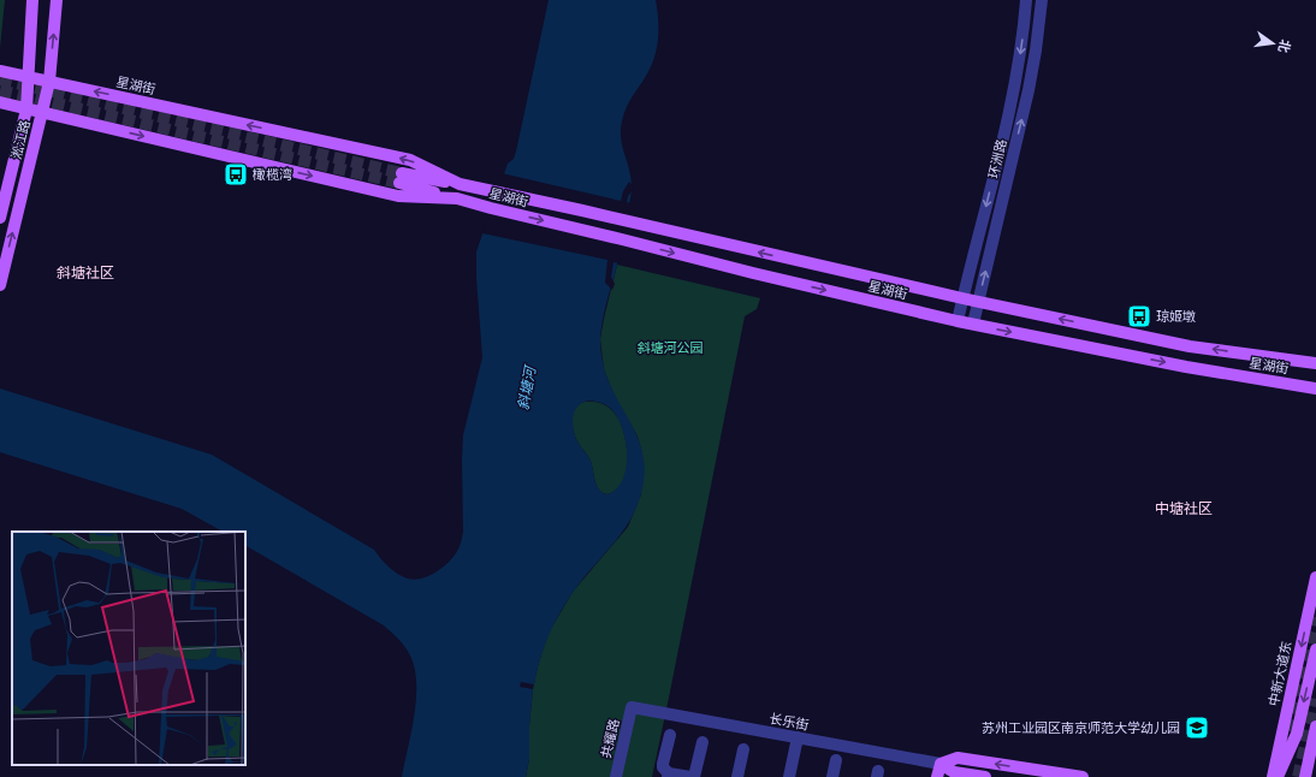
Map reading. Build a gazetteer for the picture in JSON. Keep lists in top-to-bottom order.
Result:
{
  "streets": {
    "main road": [
      "星湖街",
      "淞江路",
      "中新大道东",
      "长乐街"
    ],
    "street": ["环洲路", "共耀路"]
  },
  "crossings": [
    ["星湖街", "淞江路"],
    ["星湖街", "环洲路"],
    ["长乐街", "共耀路"]
  ],
  "districts": ["斜塘社区", "中塘社区"],
  "water": ["斜塘河"],
  "parks": ["斜塘河公园"],
  "places": {
    "bus stop": ["橄榄湾", "琼姬墩"],
    "school or university": ["苏州工业园区南京师范大学幼儿园"]
  },
  "north": "right"
}
